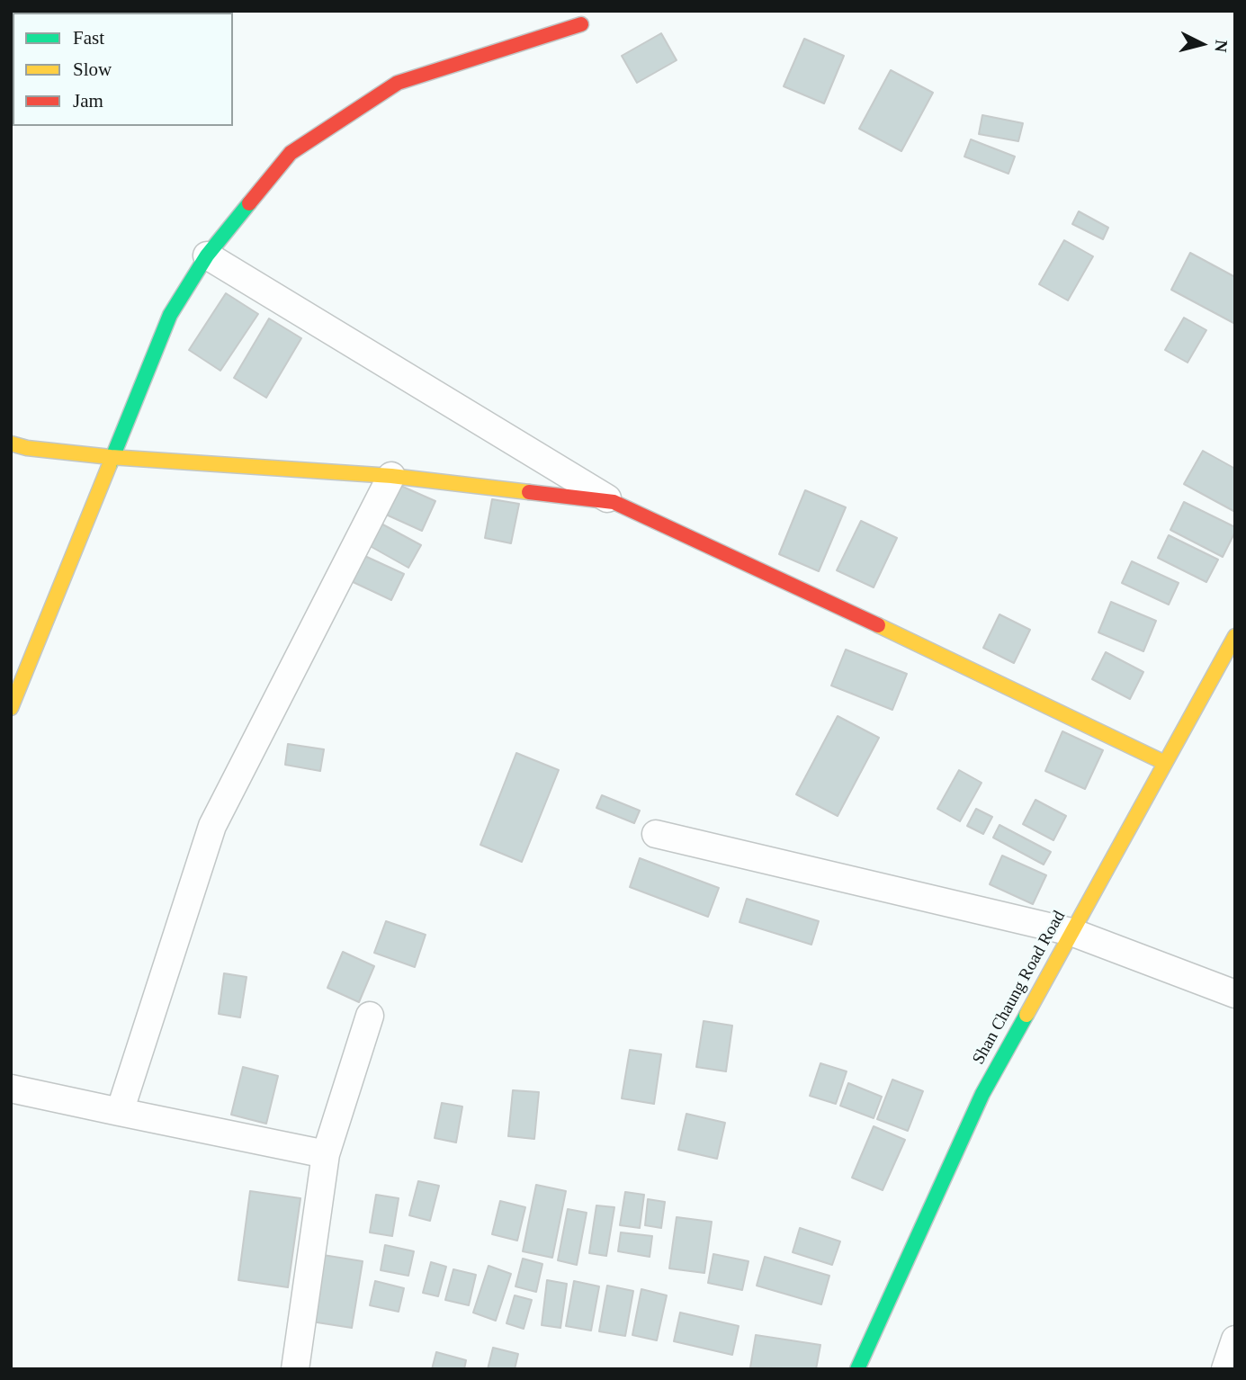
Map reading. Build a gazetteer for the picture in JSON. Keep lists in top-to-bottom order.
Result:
{
  "streets": {
    "street": ["Shan Chaung Road Road"]
  },
  "legend": ["Fast", "Slow", "Jam"],
  "north": "right"
}
